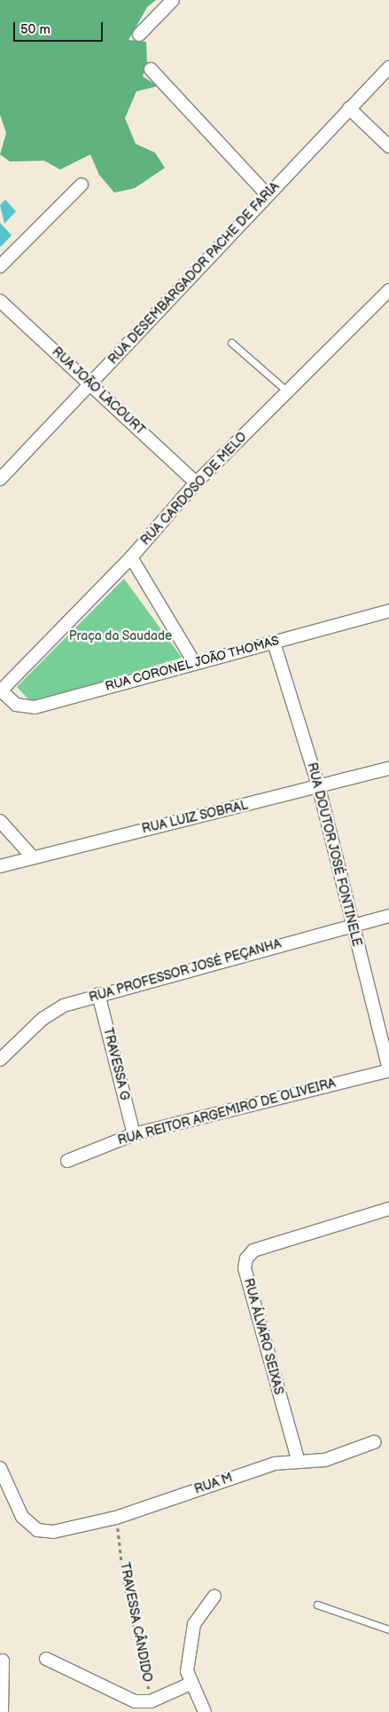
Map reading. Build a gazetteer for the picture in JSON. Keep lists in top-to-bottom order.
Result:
{
  "streets": {
    "street": [
      "RUA DESEMBARGADOR PACHE DE FARIA",
      "RUA JOÃO LACOURT",
      "RUA CARDOSO DE MELO",
      "RUA CORONEL JOÃO THOMAS",
      "RUA LUIZ SOBRAL",
      "RUA DOUTOR JOSÉ FONTINELE",
      "RUA PROFESSOR JOSÉ PEÇANHA",
      "TRAVESSA G",
      "RUA REITOR ARGEMIRO DE OLIVEIRA",
      "RUA ÁLVARO SEIXAS",
      "RUA M",
      "TRAVESSA CÂNDIDO"
    ]
  },
  "crossings": [
    ["RUA DESEMBARGADOR PACHE DE FARIA", "RUA JOÃO LACOURT"],
    ["RUA JOÃO LACOURT", "RUA CARDOSO DE MELO"],
    ["RUA CARDOSO DE MELO", "RUA CORONEL JOÃO THOMAS"],
    ["RUA CORONEL JOÃO THOMAS", "RUA DOUTOR JOSÉ FONTINELE"],
    ["RUA LUIZ SOBRAL", "RUA DOUTOR JOSÉ FONTINELE"],
    ["RUA DOUTOR JOSÉ FONTINELE", "RUA PROFESSOR JOSÉ PEÇANHA"],
    ["RUA DOUTOR JOSÉ FONTINELE", "RUA REITOR ARGEMIRO DE OLIVEIRA"],
    ["RUA PROFESSOR JOSÉ PEÇANHA", "TRAVESSA G"],
    ["TRAVESSA G", "RUA REITOR ARGEMIRO DE OLIVEIRA"],
    ["RUA ÁLVARO SEIXAS", "RUA M"],
    ["RUA M", "TRAVESSA CÂNDIDO"]
  ],
  "parks": ["Praça da Saudade"],
  "scale_bar": "50 m"
}
